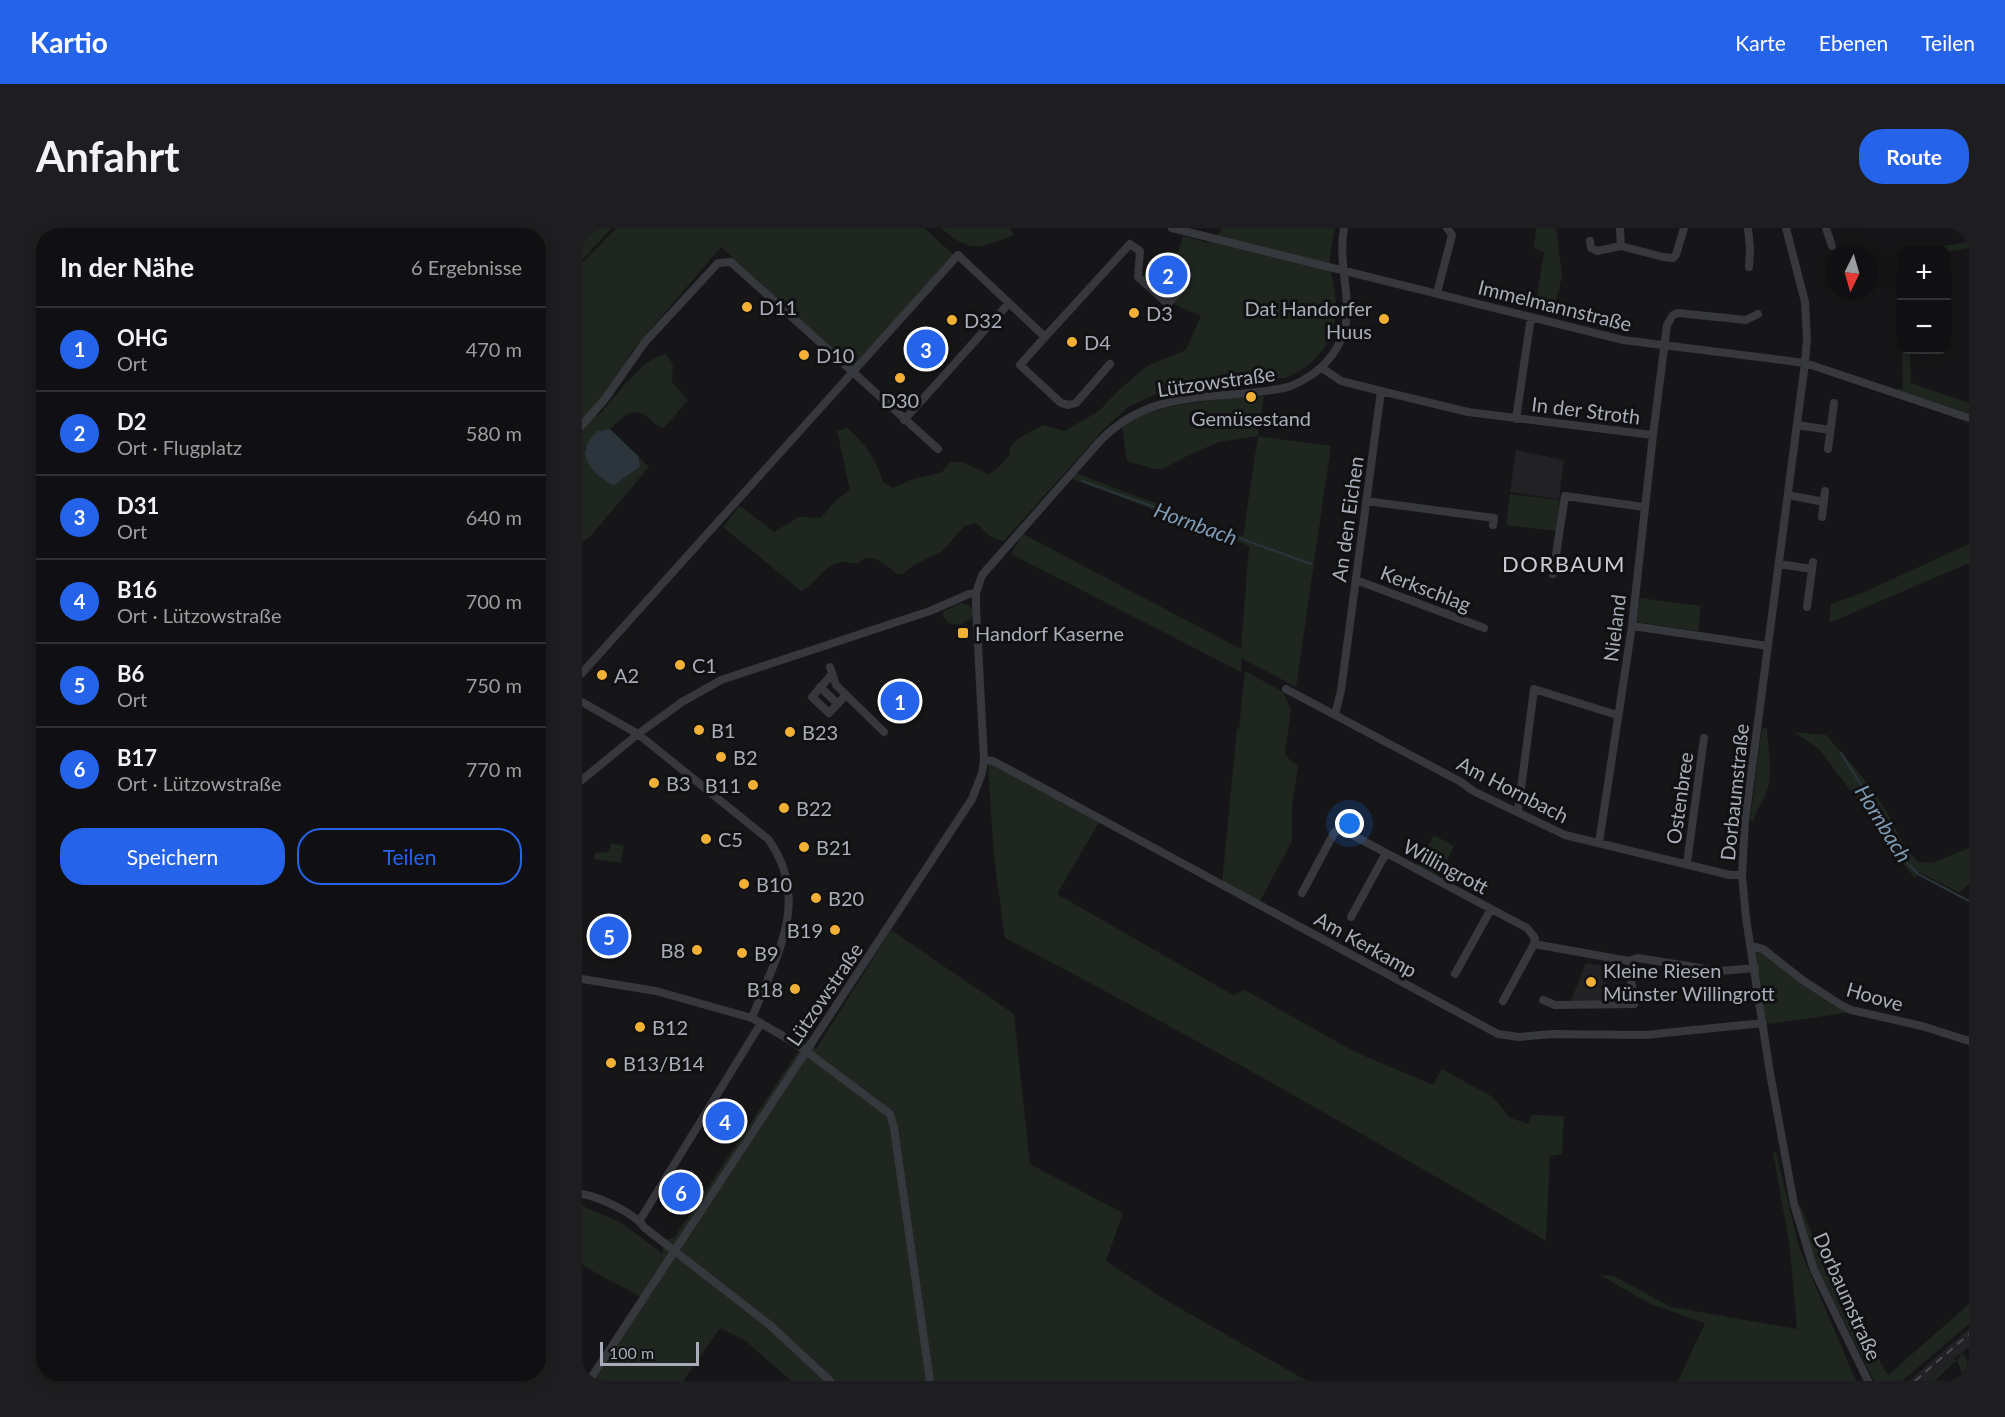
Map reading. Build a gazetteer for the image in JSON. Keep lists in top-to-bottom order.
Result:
{
  "streets": {
    "street": [
      "Immelmannstraße",
      "Lützowstraße",
      "In der Stroth",
      "An den Eichen",
      "Kerkschlag",
      "Nieland",
      "Am Hornbach",
      "Dorbaumstraße",
      "Ostenbree",
      "Willingrott",
      "Am Kerkamp",
      "Hoove"
    ]
  },
  "crossings": [
    ["Immelmannstraße", "Lützowstraße"],
    ["Immelmannstraße", "In der Stroth"],
    ["Immelmannstraße", "Nieland"],
    ["Immelmannstraße", "Dorbaumstraße"],
    ["Lützowstraße", "Am Kerkamp"],
    ["In der Stroth", "An den Eichen"],
    ["In der Stroth", "Nieland"],
    ["An den Eichen", "Kerkschlag"],
    ["An den Eichen", "Am Hornbach"],
    ["Nieland", "Am Hornbach"],
    ["Am Hornbach", "Dorbaumstraße"],
    ["Am Hornbach", "Ostenbree"],
    ["Dorbaumstraße", "Am Kerkamp"],
    ["Dorbaumstraße", "Hoove"]
  ],
  "districts": ["DORBAUM"],
  "water": ["Hornbach"],
  "places": {
    "other": [
      "D11",
      "D3",
      "Dat Handorfer Huus",
      "D32",
      "D4",
      "D10",
      "D30",
      "Gemüsestand",
      "C1",
      "A2",
      "B1",
      "B23",
      "B2",
      "B3",
      "B11",
      "B22",
      "C5",
      "B21",
      "B10",
      "B20",
      "B19",
      "B8",
      "B9",
      "Kleine Riesen Münster Willingrott",
      "B18",
      "B12",
      "B13/B14"
    ],
    "transit": ["Handorf Kaserne"]
  },
  "scale_bar": "100 m",
  "north": "bottom",
  "page": {
    "header": "Kartio",
    "nav": ["Karte", "Ebenen", "Teilen"],
    "buttons": [
      "Route",
      ["Speichern", "Teilen"]
    ],
    "title": "Anfahrt",
    "heading": ["In der Nähe", "6 Ergebnisse"],
    "map_buttons": ["+", "−"],
    "pins": [
      "2",
      "3",
      "1",
      "5",
      "4",
      "6"
    ],
    "list": [
      {
        "mark": "1",
        "name": "OHG",
        "note": "Ort",
        "value": "470 m"
      },
      {
        "mark": "2",
        "name": "D2",
        "note": "Ort · Flugplatz",
        "value": "580 m"
      },
      {
        "mark": "3",
        "name": "D31",
        "note": "Ort",
        "value": "640 m"
      },
      {
        "mark": "4",
        "name": "B16",
        "note": "Ort · Lützowstraße",
        "value": "700 m"
      },
      {
        "mark": "5",
        "name": "B6",
        "note": "Ort",
        "value": "750 m"
      },
      {
        "mark": "6",
        "name": "B17",
        "note": "Ort · Lützowstraße",
        "value": "770 m"
      }
    ],
    "scale": "100 m"
  }
}
